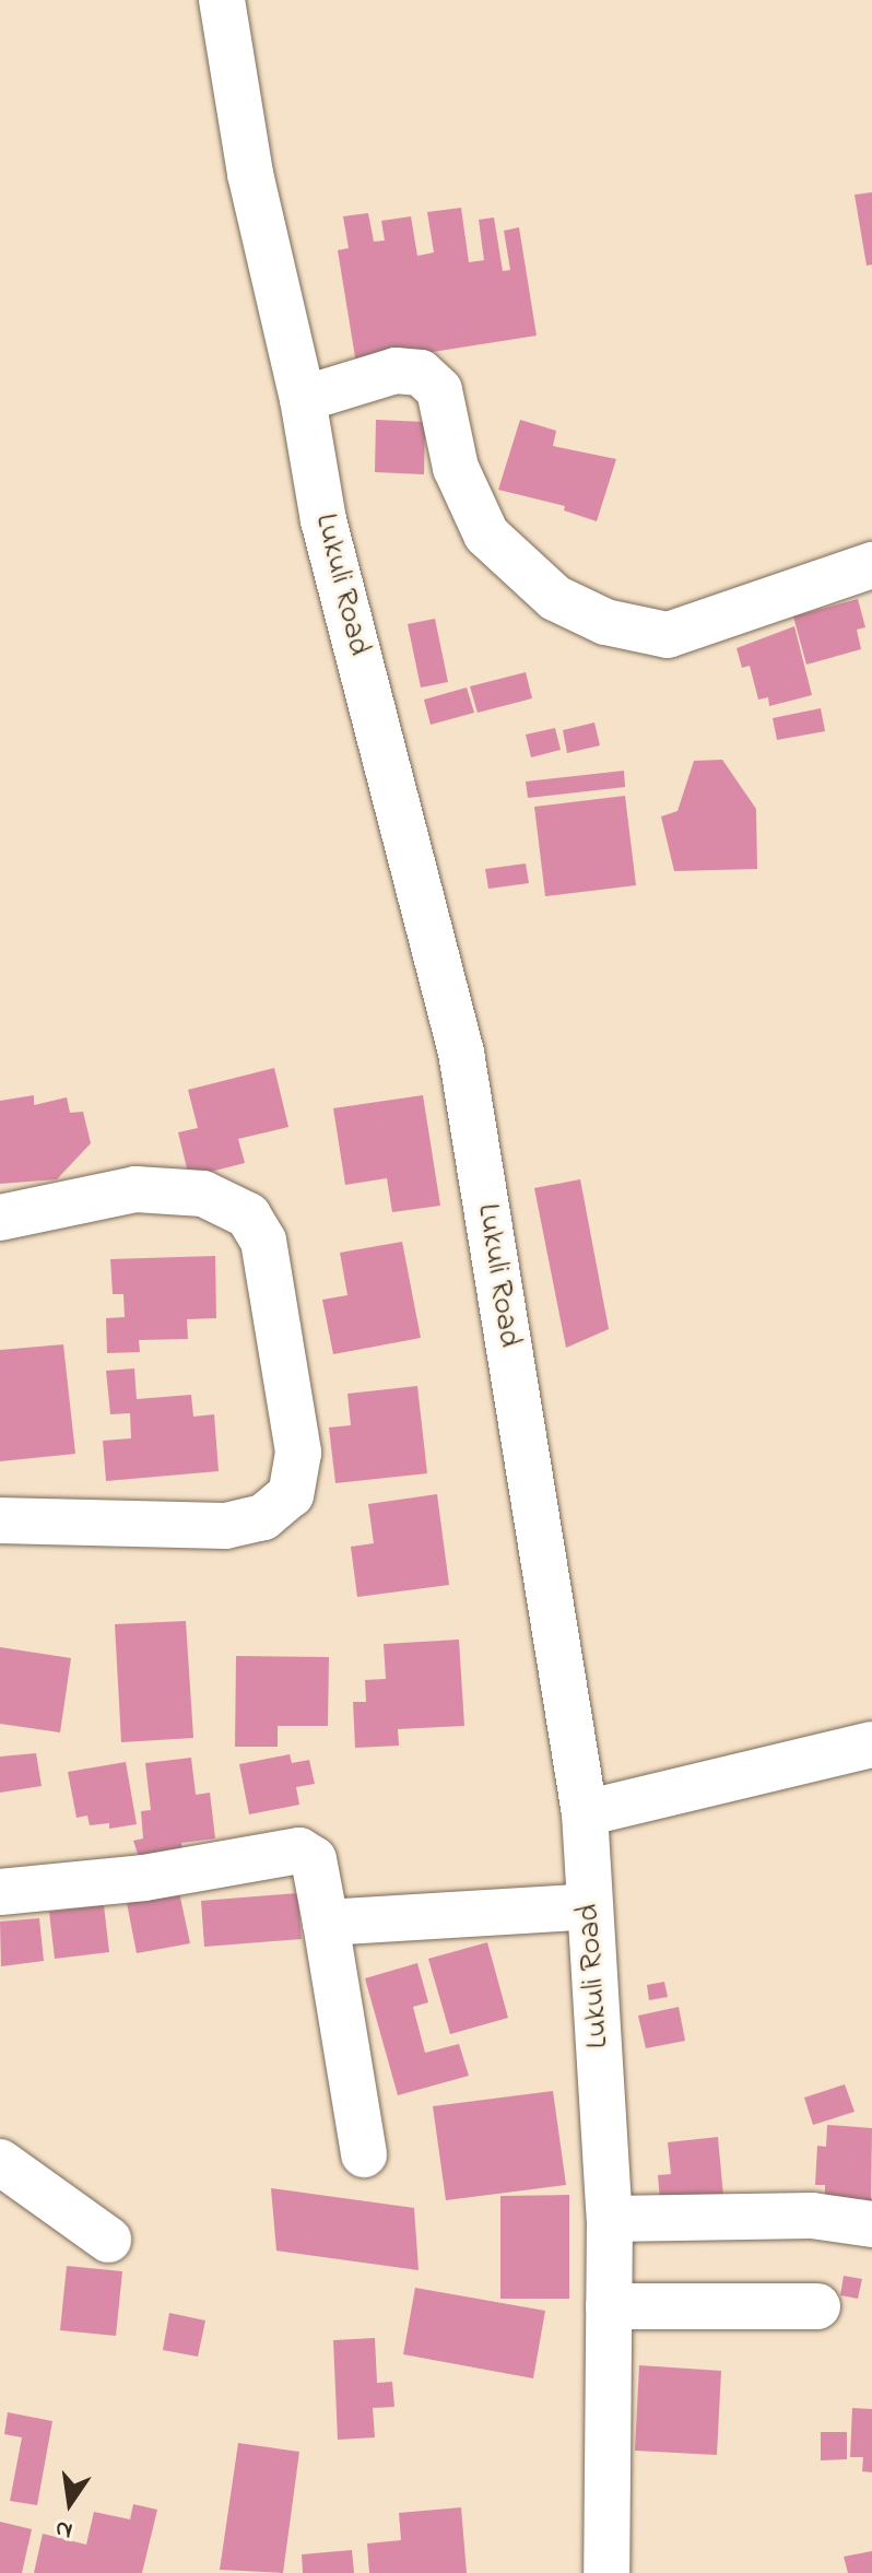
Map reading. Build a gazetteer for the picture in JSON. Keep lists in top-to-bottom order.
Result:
{
  "streets": {
    "street": ["Lukuli Road"]
  },
  "north": "bottom"
}
